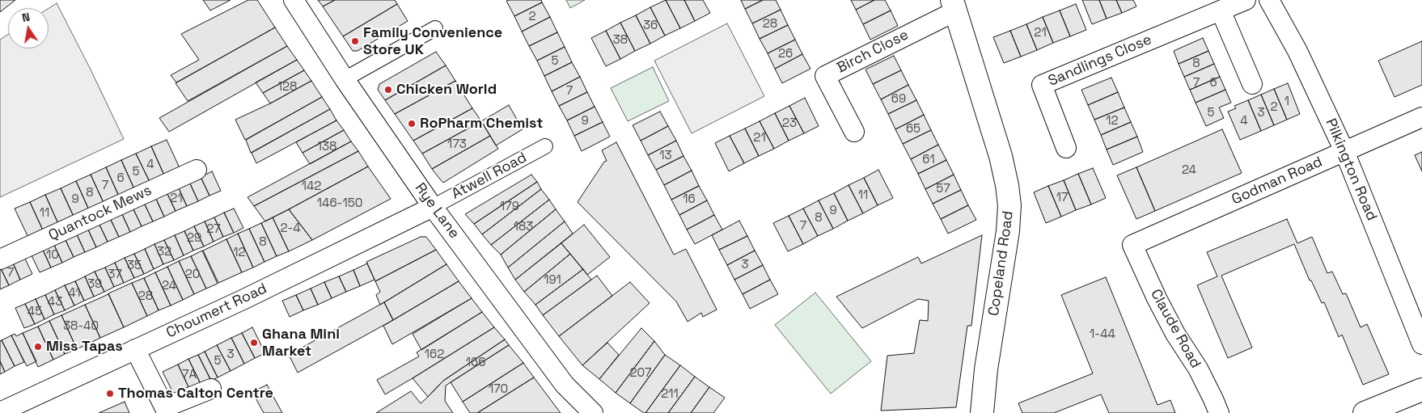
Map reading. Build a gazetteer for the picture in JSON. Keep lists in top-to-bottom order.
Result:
{
  "streets": {
    "main road": ["Copeland Road"],
    "street": [
      "Birch Close",
      "Sandlings Close",
      "Pilkington Road",
      "Atwell Road",
      "Godman Road",
      "Rye Lane",
      "Quantock Mews",
      "Choumert Road",
      "Claude Road"
    ]
  },
  "crossings": [
    ["Birch Close", "Copeland Road"],
    ["Pilkington Road", "Godman Road"],
    ["Atwell Road", "Rye Lane"],
    ["Atwell Road", "Choumert Road"],
    ["Godman Road", "Claude Road"],
    ["Rye Lane", "Choumert Road"]
  ],
  "places": [
    "Family Convenience Store UK",
    "Chicken World",
    "RoPharm Chemist",
    "Ghana Mini Market",
    "Miss Tapas",
    "Thomas Calton Centre"
  ],
  "house_numbers": [
    "2",
    "28",
    "36",
    "21",
    "38",
    "26",
    "5",
    "8",
    "7",
    "6",
    "128",
    "7",
    "69",
    "1",
    "2",
    "5",
    "3",
    "9",
    "12",
    "4",
    "23",
    "65",
    "21",
    "173",
    "138",
    "13",
    "61",
    "4",
    "24",
    "5",
    "6",
    "7",
    "142",
    "57",
    "8",
    "11",
    "17",
    "21",
    "9",
    "16",
    "146-150",
    "179",
    "9",
    "11",
    "8",
    "7",
    "183",
    "2-4",
    "27",
    "29",
    "8",
    "32",
    "12",
    "10",
    "3",
    "35",
    "7",
    "37",
    "20",
    "191",
    "39",
    "24",
    "41",
    "28",
    "43",
    "45",
    "38-40",
    "1-44",
    "3",
    "162",
    "5",
    "166",
    "207",
    "7A",
    "170",
    "211"
  ],
  "north": "top"
}
